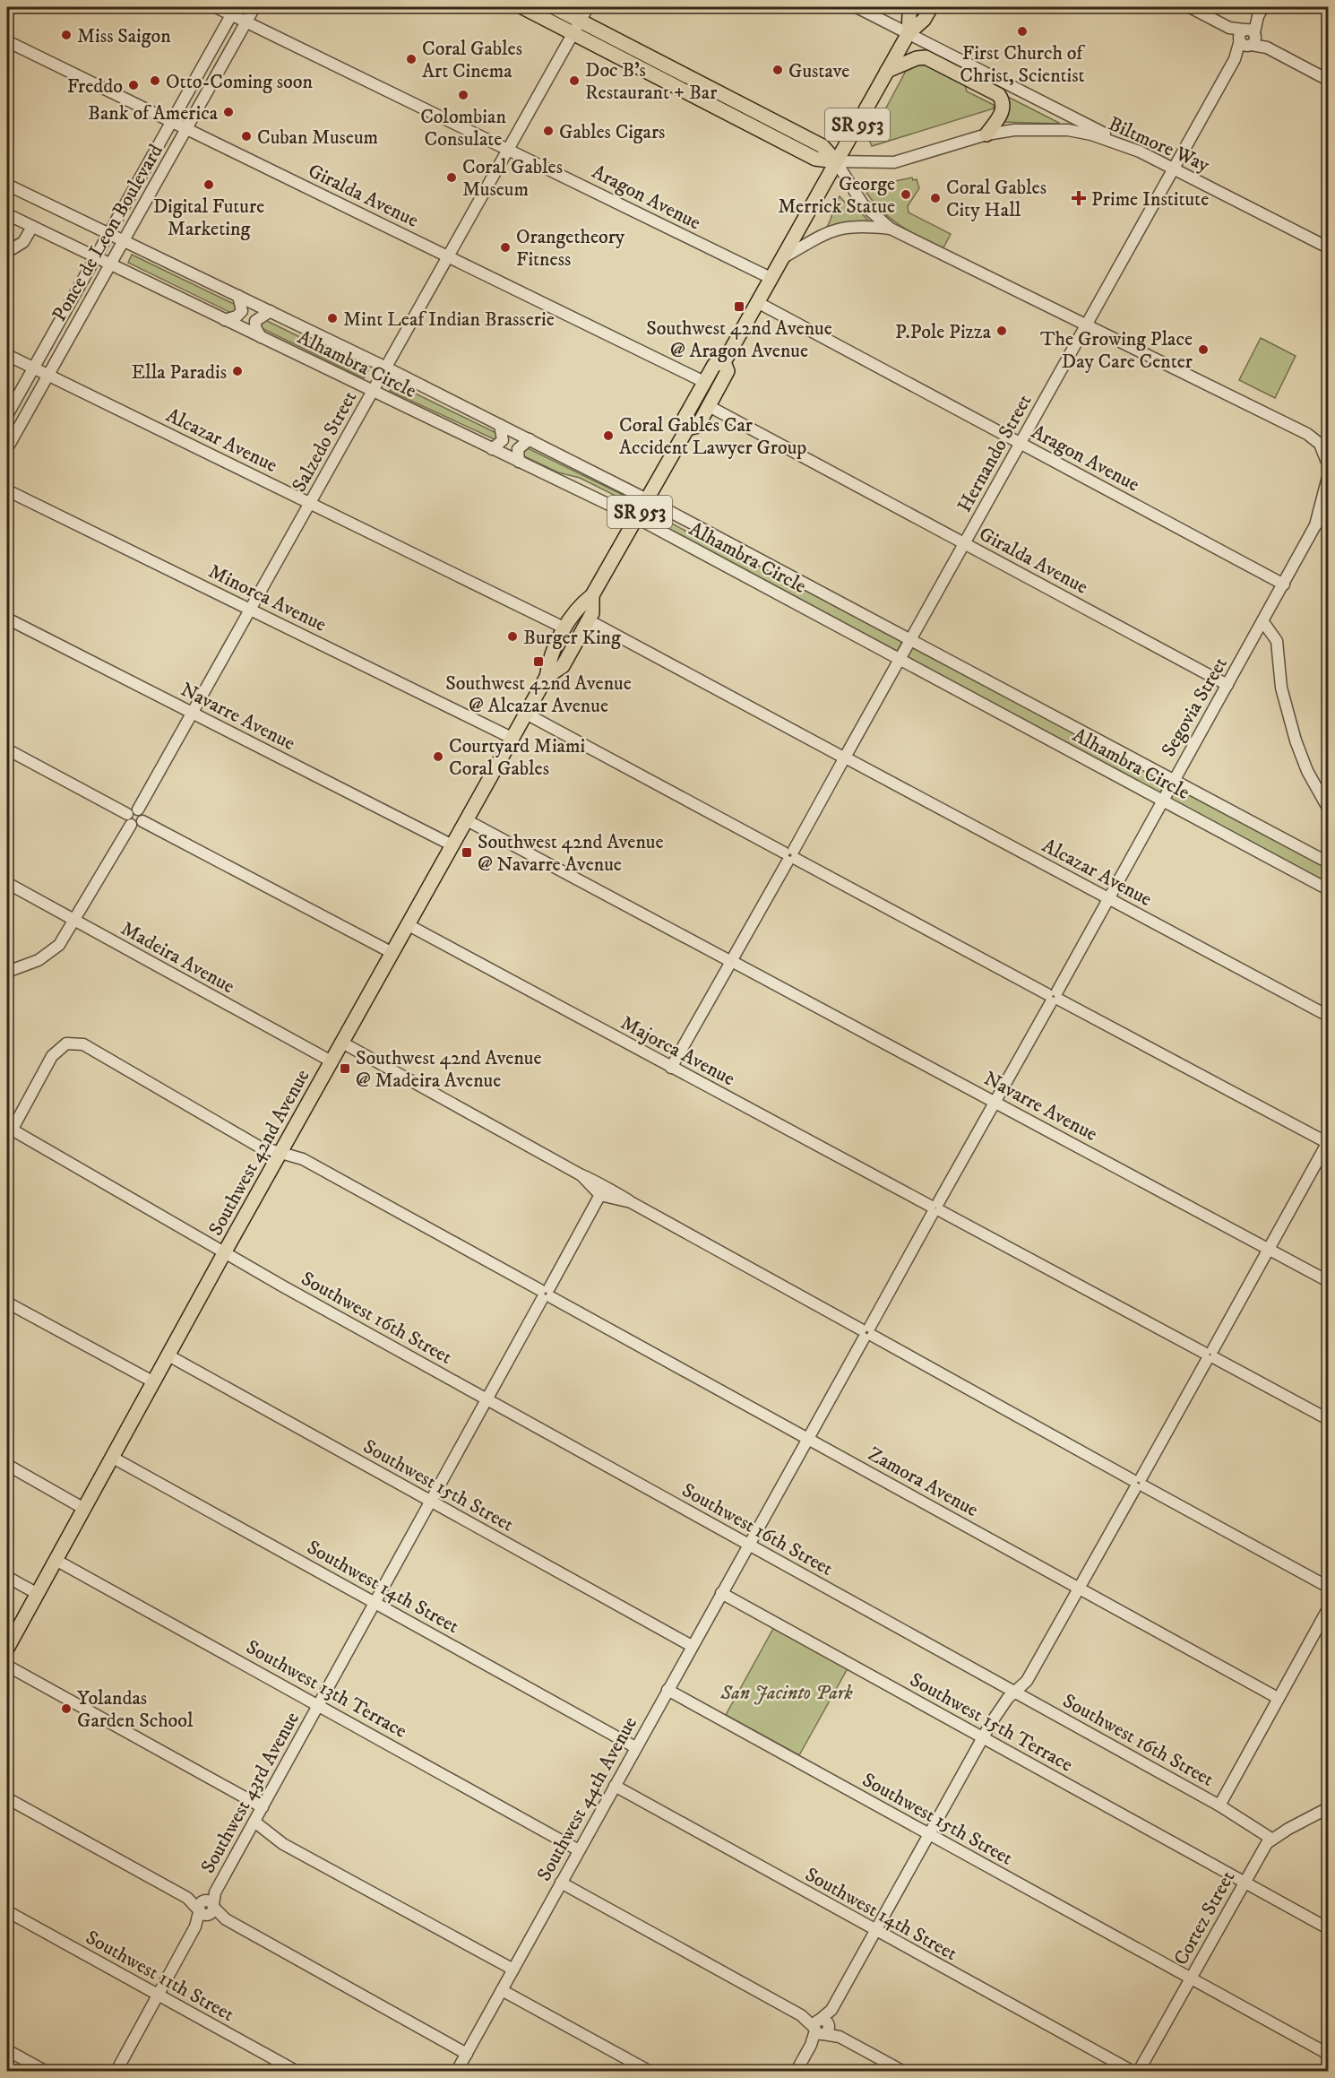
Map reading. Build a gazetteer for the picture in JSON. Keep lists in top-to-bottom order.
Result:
{
  "streets": {
    "main road": ["SR 953", "Southwest 42nd Avenue"],
    "street": [
      "Biltmore Way",
      "Giralda Avenue",
      "Aragon Avenue",
      "Ponce de Leon Boulevard",
      "Alhambra Circle",
      "Alcazar Avenue",
      "Salzedo Street",
      "Hernando Street",
      "Minorca Avenue",
      "Segovia Street",
      "Navarre Avenue",
      "Madeira Avenue",
      "Majorca Avenue",
      "Southwest 16th Street",
      "Zamora Avenue",
      "Southwest 15th Street",
      "Southwest 14th Street",
      "Southwest 13th Terrace",
      "Southwest 15th Terrace",
      "Southwest 43rd Avenue",
      "Southwest 44th Avenue",
      "Cortez Street",
      "Southwest 11th Street"
    ]
  },
  "crossings": [
    ["Biltmore Way", "Hernando Street"],
    ["Biltmore Way", "Southwest 42nd Avenue"],
    ["Giralda Avenue", "Ponce de Leon Boulevard"],
    ["Giralda Avenue", "Salzedo Street"],
    ["Giralda Avenue", "Hernando Street"],
    ["Giralda Avenue", "Segovia Street"],
    ["Giralda Avenue", "Southwest 42nd Avenue"],
    ["Aragon Avenue", "Ponce de Leon Boulevard"],
    ["Aragon Avenue", "Salzedo Street"],
    ["Aragon Avenue", "Hernando Street"],
    ["Aragon Avenue", "Segovia Street"],
    ["Aragon Avenue", "Southwest 42nd Avenue"],
    ["Ponce de Leon Boulevard", "Alhambra Circle"],
    ["Ponce de Leon Boulevard", "Alcazar Avenue"],
    ["Alhambra Circle", "Salzedo Street"],
    ["Alhambra Circle", "Hernando Street"],
    ["Alhambra Circle", "Segovia Street"],
    ["Alhambra Circle", "Southwest 42nd Avenue"],
    ["Alcazar Avenue", "Salzedo Street"],
    ["Alcazar Avenue", "Hernando Street"],
    ["Alcazar Avenue", "Segovia Street"],
    ["Alcazar Avenue", "Southwest 42nd Avenue"],
    ["Salzedo Street", "Minorca Avenue"],
    ["Salzedo Street", "Navarre Avenue"],
    ["Salzedo Street", "Madeira Avenue"],
    ["Hernando Street", "Navarre Avenue"],
    ["Hernando Street", "Majorca Avenue"],
    ["Minorca Avenue", "Southwest 42nd Avenue"],
    ["Segovia Street", "Navarre Avenue"],
    ["Segovia Street", "Majorca Avenue"],
    ["Segovia Street", "Southwest 16th Street"],
    ["Segovia Street", "Zamora Avenue"],
    ["Segovia Street", "Southwest 44th Avenue"],
    ["Navarre Avenue", "Southwest 42nd Avenue"],
    ["Madeira Avenue", "Southwest 42nd Avenue"],
    ["Majorca Avenue", "Southwest 42nd Avenue"],
    ["Southwest 42nd Avenue", "Southwest 16th Street"],
    ["Southwest 42nd Avenue", "Zamora Avenue"],
    ["Southwest 42nd Avenue", "Southwest 15th Street"],
    ["Southwest 42nd Avenue", "Southwest 14th Street"],
    ["Southwest 42nd Avenue", "Southwest 13th Terrace"],
    ["Southwest 16th Street", "Zamora Avenue"],
    ["Southwest 16th Street", "Southwest 43rd Avenue"],
    ["Southwest 16th Street", "Southwest 44th Avenue"],
    ["Southwest 16th Street", "Cortez Street"],
    ["Southwest 15th Street", "Southwest 43rd Avenue"],
    ["Southwest 15th Street", "Southwest 44th Avenue"],
    ["Southwest 15th Street", "Cortez Street"],
    ["Southwest 14th Street", "Southwest 43rd Avenue"],
    ["Southwest 14th Street", "Southwest 44th Avenue"],
    ["Southwest 13th Terrace", "Southwest 43rd Avenue"],
    ["Southwest 13th Terrace", "Southwest 44th Avenue"],
    ["Southwest 15th Terrace", "Southwest 44th Avenue"],
    ["Southwest 15th Terrace", "Cortez Street"],
    ["Southwest 43rd Avenue", "Southwest 11th Street"]
  ],
  "parks": ["San Jacinto Park"],
  "places": {
    "other": [
      "First Church of Christ, Scientist",
      "Miss Saigon",
      "Coral Gables Art Cinema",
      "Gustave",
      "Otto-Coming soon",
      "Doc B's Restaurant + Bar",
      "Freddo",
      "Colombian Consulate",
      "Bank of America",
      "Gables Cigars",
      "Cuban Museum",
      "Coral Gables Museum",
      "Digital Future Marketing",
      "George Merrick Statue",
      "Coral Gables City Hall",
      "Orangetheory Fitness",
      "Mint Leaf Indian Brasserie",
      "P.Pole Pizza",
      "The Growing Place Day Care Center",
      "Ella Paradis",
      "Coral Gables Car Accident Lawyer Group",
      "Burger King",
      "Courtyard Miami Coral Gables",
      "Yolandas Garden School"
    ],
    "health": ["Prime Institute"],
    "transit": [
      "Southwest 42nd Avenue @ Aragon Avenue",
      "Southwest 42nd Avenue @ Alcazar Avenue",
      "Southwest 42nd Avenue @ Navarre Avenue",
      "Southwest 42nd Avenue @ Madeira Avenue"
    ]
  }
}
